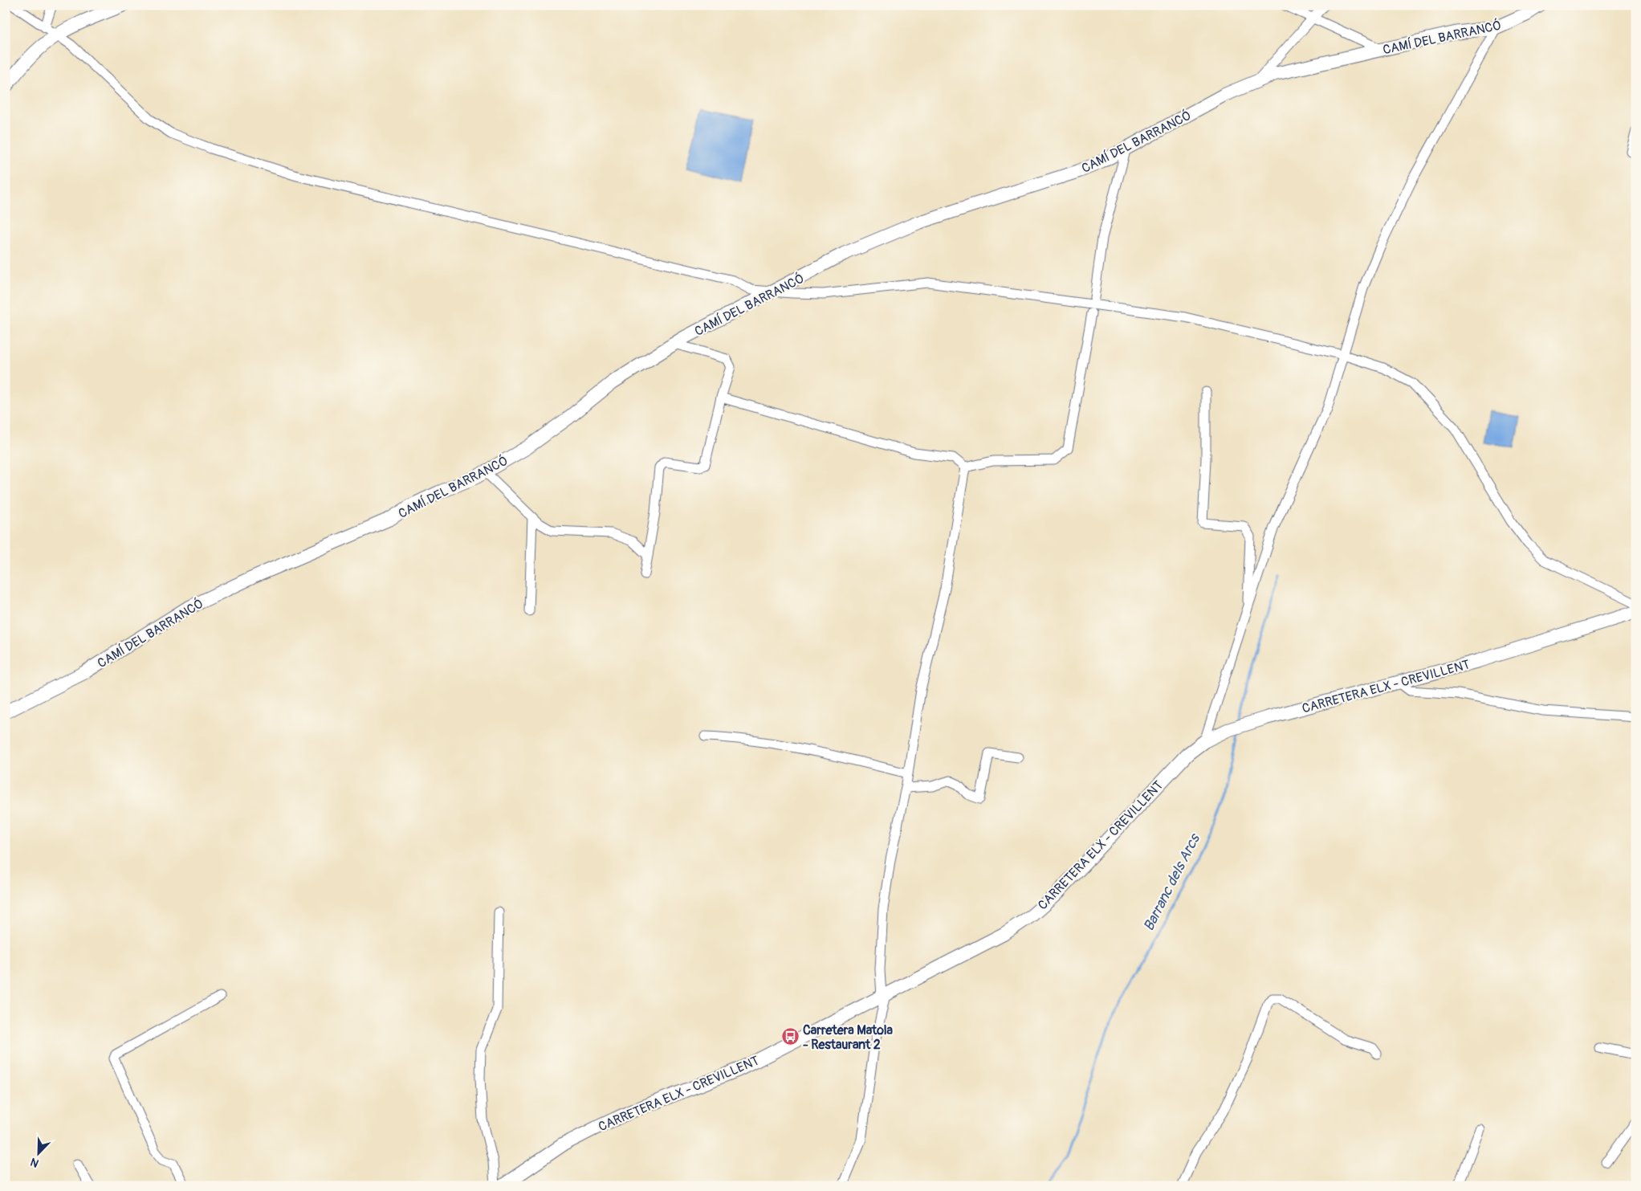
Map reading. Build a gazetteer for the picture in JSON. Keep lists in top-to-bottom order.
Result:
{
  "streets": {
    "street": ["CAMÍ DEL BARRANCÓ", "CARRETERA ELX - CREVILLENT"]
  },
  "water": ["Barranc dels Arcs"],
  "places": {
    "bus stop": ["Carretera Matola - Restaurant 2"]
  },
  "north": "bottom left"
}
